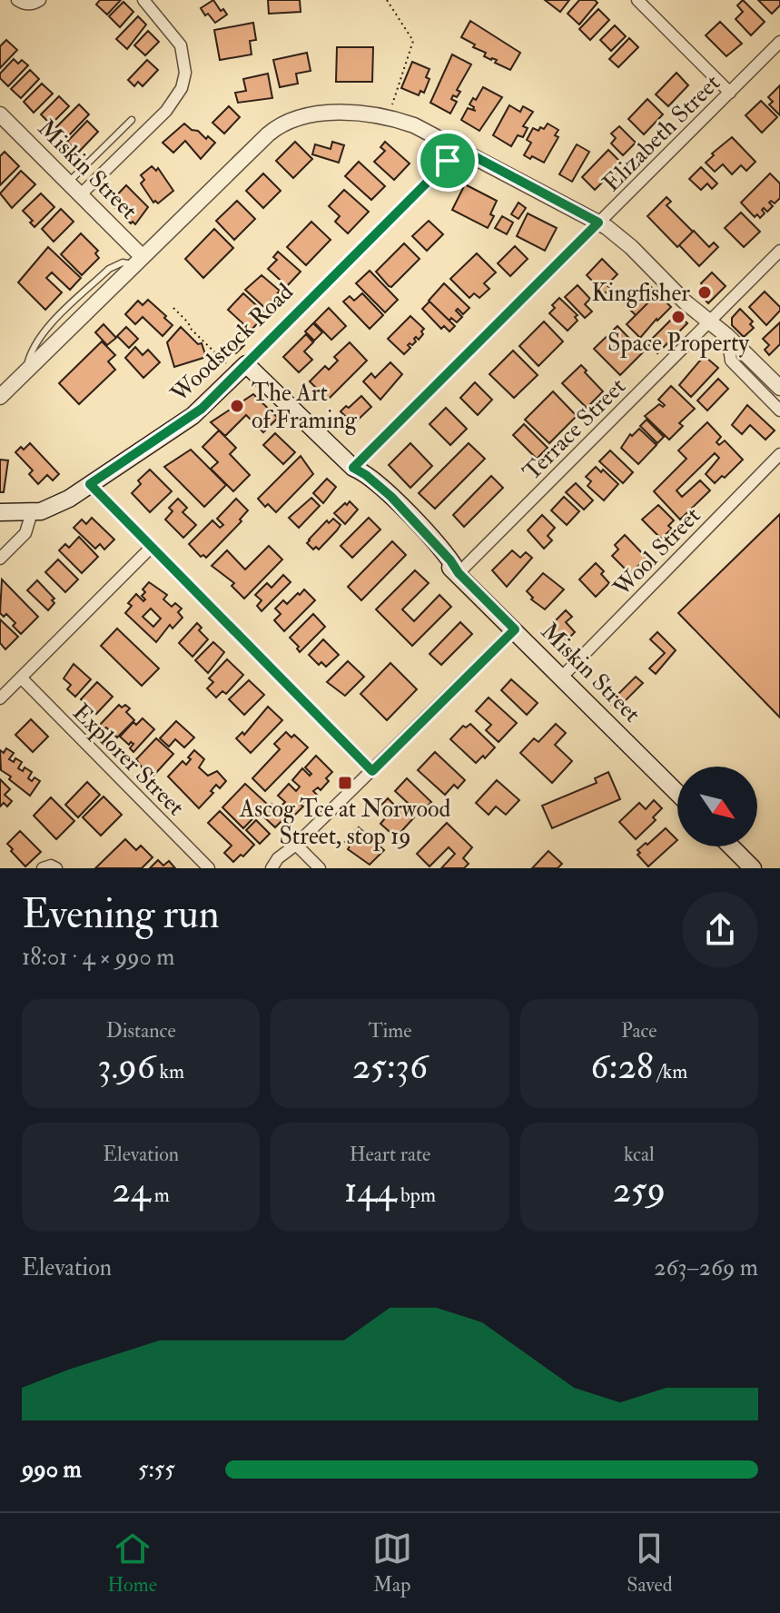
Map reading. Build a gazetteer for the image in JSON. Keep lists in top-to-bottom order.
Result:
{
  "streets": {
    "main road": ["Miskin Street", "Woodstock Road"],
    "street": [
      "Elizabeth Street",
      "Terrace Street",
      "Wool Street",
      "Explorer Street"
    ]
  },
  "crossings": [
    ["Elizabeth Street", "Miskin Street"],
    ["Miskin Street", "Woodstock Road"],
    ["Miskin Street", "Terrace Street"],
    ["Miskin Street", "Wool Street"]
  ],
  "places": {
    "other": ["Kingfisher", "Space Property", "The Art of Framing"],
    "transit": ["Ascog Tce at Norwood Street, stop 19"]
  },
  "north": "bottom right",
  "page": {
    "heading": ["Evening run", "18:01 · 4 × 990 m"],
    "stats": [
      ["Distance", "3.96 km"],
      ["Time", "25:36"],
      ["Pace", "6:28 /km"],
      ["Elevation", "24 m"],
      ["Heart rate", "144 bpm"],
      ["kcal", "259"]
    ],
    "chart": ["Elevation", "263–269 m"],
    "list": [
      {
        "name": "990 m",
        "note": "5:55"
      }
    ],
    "tabs": ["Home", "Map", "Saved"]
  }
}
